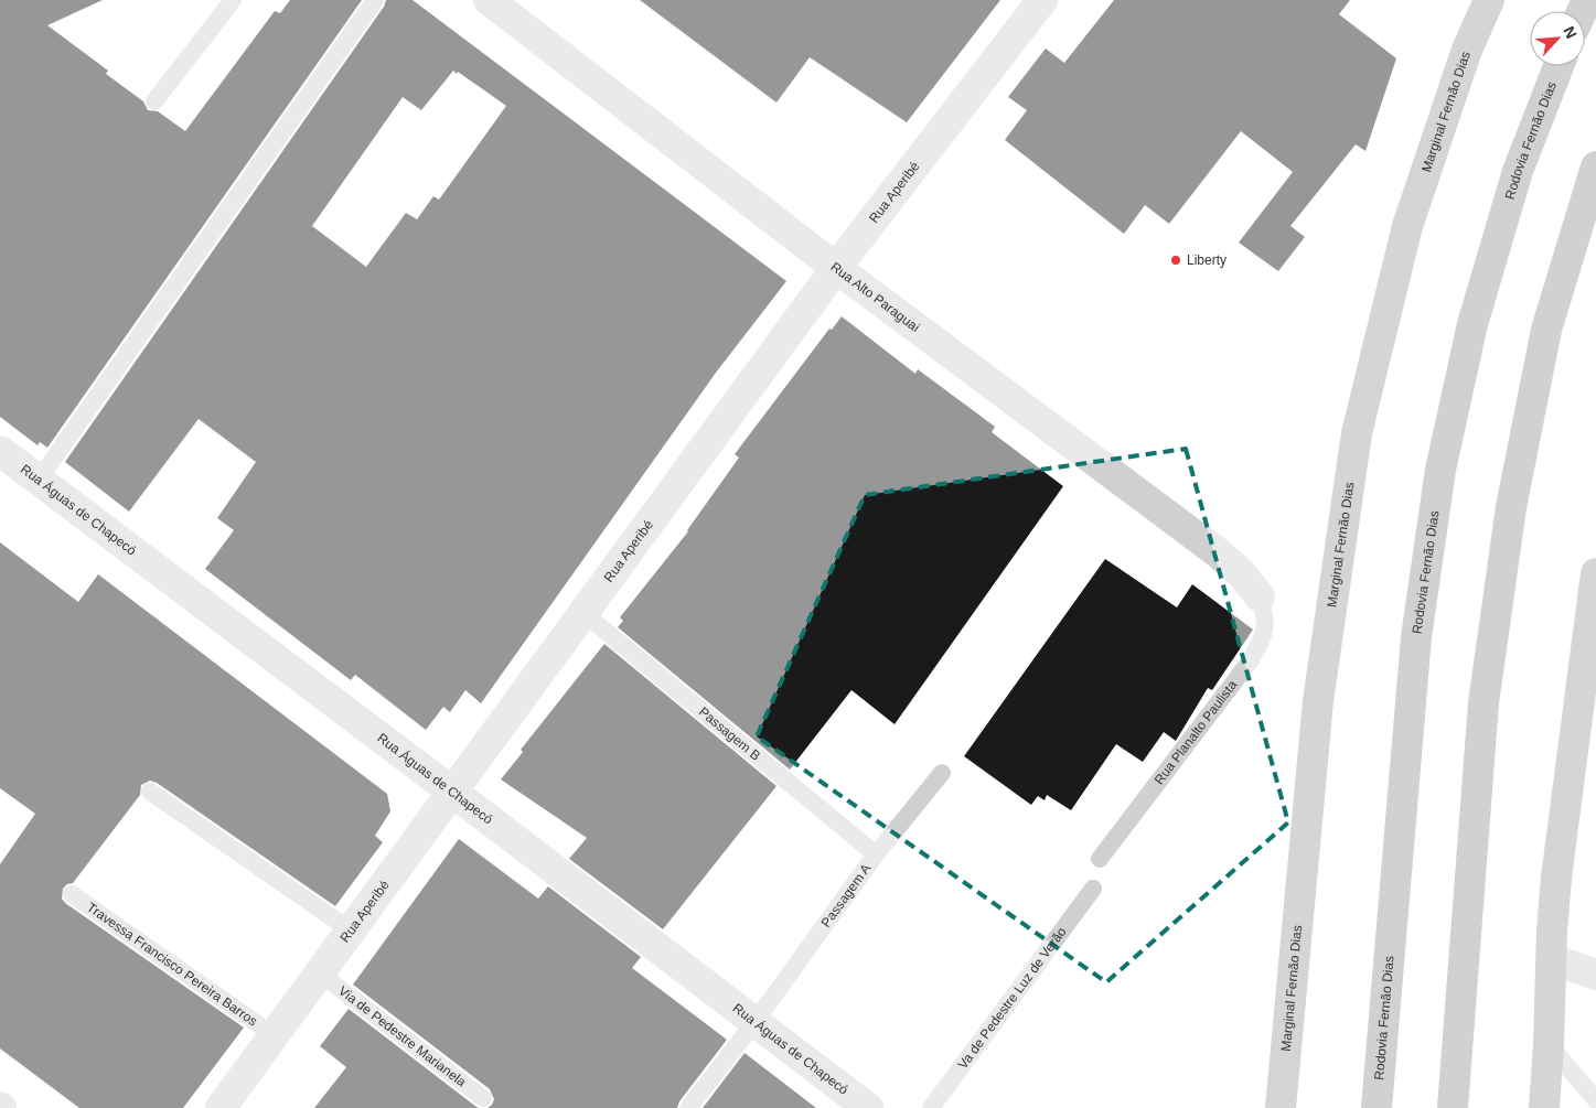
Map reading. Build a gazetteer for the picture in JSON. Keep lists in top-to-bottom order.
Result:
{
  "streets": {
    "highway": ["Marginal Fernão Dias", "Rodovia Fernão Dias"],
    "street": ["Rua Aperibé", "Rua Alto Paraguai", "Rua Águas de Chapecó"],
    "lane": [
      "Rua Planalto Paulista",
      "Passagem B",
      "Passagem A",
      "Travessa Francisco Pereira Barros",
      "Va de Pedestre Luz de Verão",
      "Via de Pedestre Marianela"
    ]
  },
  "crossings": [
    ["Rua Aperibé", "Rua Alto Paraguai"],
    ["Rua Aperibé", "Rua Águas de Chapecó"],
    ["Rua Aperibé", "Passagem B"],
    ["Rua Aperibé", "Travessa Francisco Pereira Barros"],
    ["Rua Aperibé", "Via de Pedestre Marianela"],
    ["Rua Alto Paraguai", "Rua Planalto Paulista"],
    ["Rua Águas de Chapecó", "Passagem A"],
    ["Passagem B", "Passagem A"]
  ],
  "places": ["Liberty"],
  "north": "top right"
}
